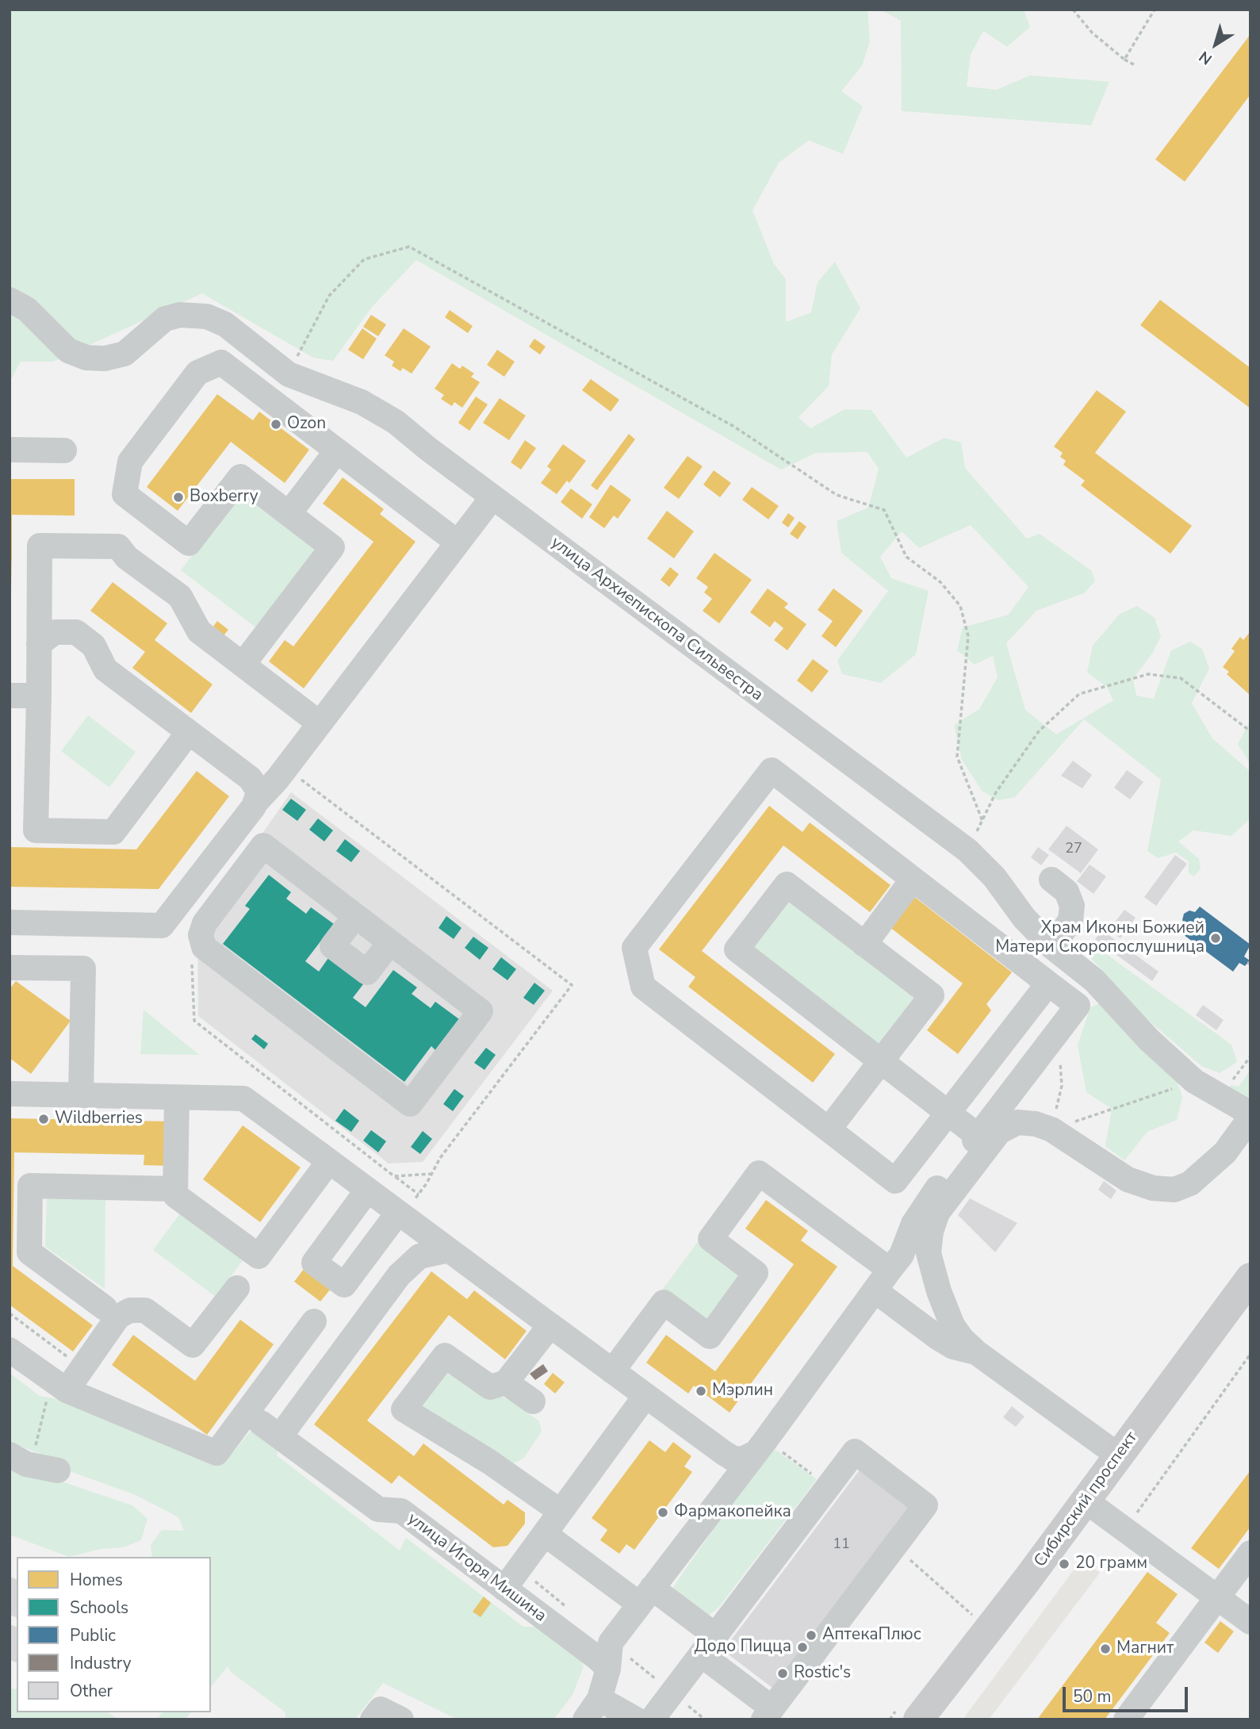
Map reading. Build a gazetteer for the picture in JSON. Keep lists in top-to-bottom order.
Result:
{
  "streets": {
    "main road": ["Сибирский проспект"],
    "street": ["улица Архиепископа Сильвестра", "улица Игоря Мишина"]
  },
  "places": [
    "Ozon",
    "Boxberry",
    "Храм Иконы Божией Матери Скоропослушница",
    "Wildberries",
    "Мэрлин",
    "Фармакопейка",
    "20 грамм",
    "АптекаПлюс",
    "Додо Пицца",
    "Магнит",
    "Rostic's"
  ],
  "house_numbers": ["27", "11"],
  "legend": [
    "Homes",
    "Schools",
    "Public",
    "Industry",
    "Other"
  ],
  "scale_bar": "50 m",
  "north": "bottom left"
}
